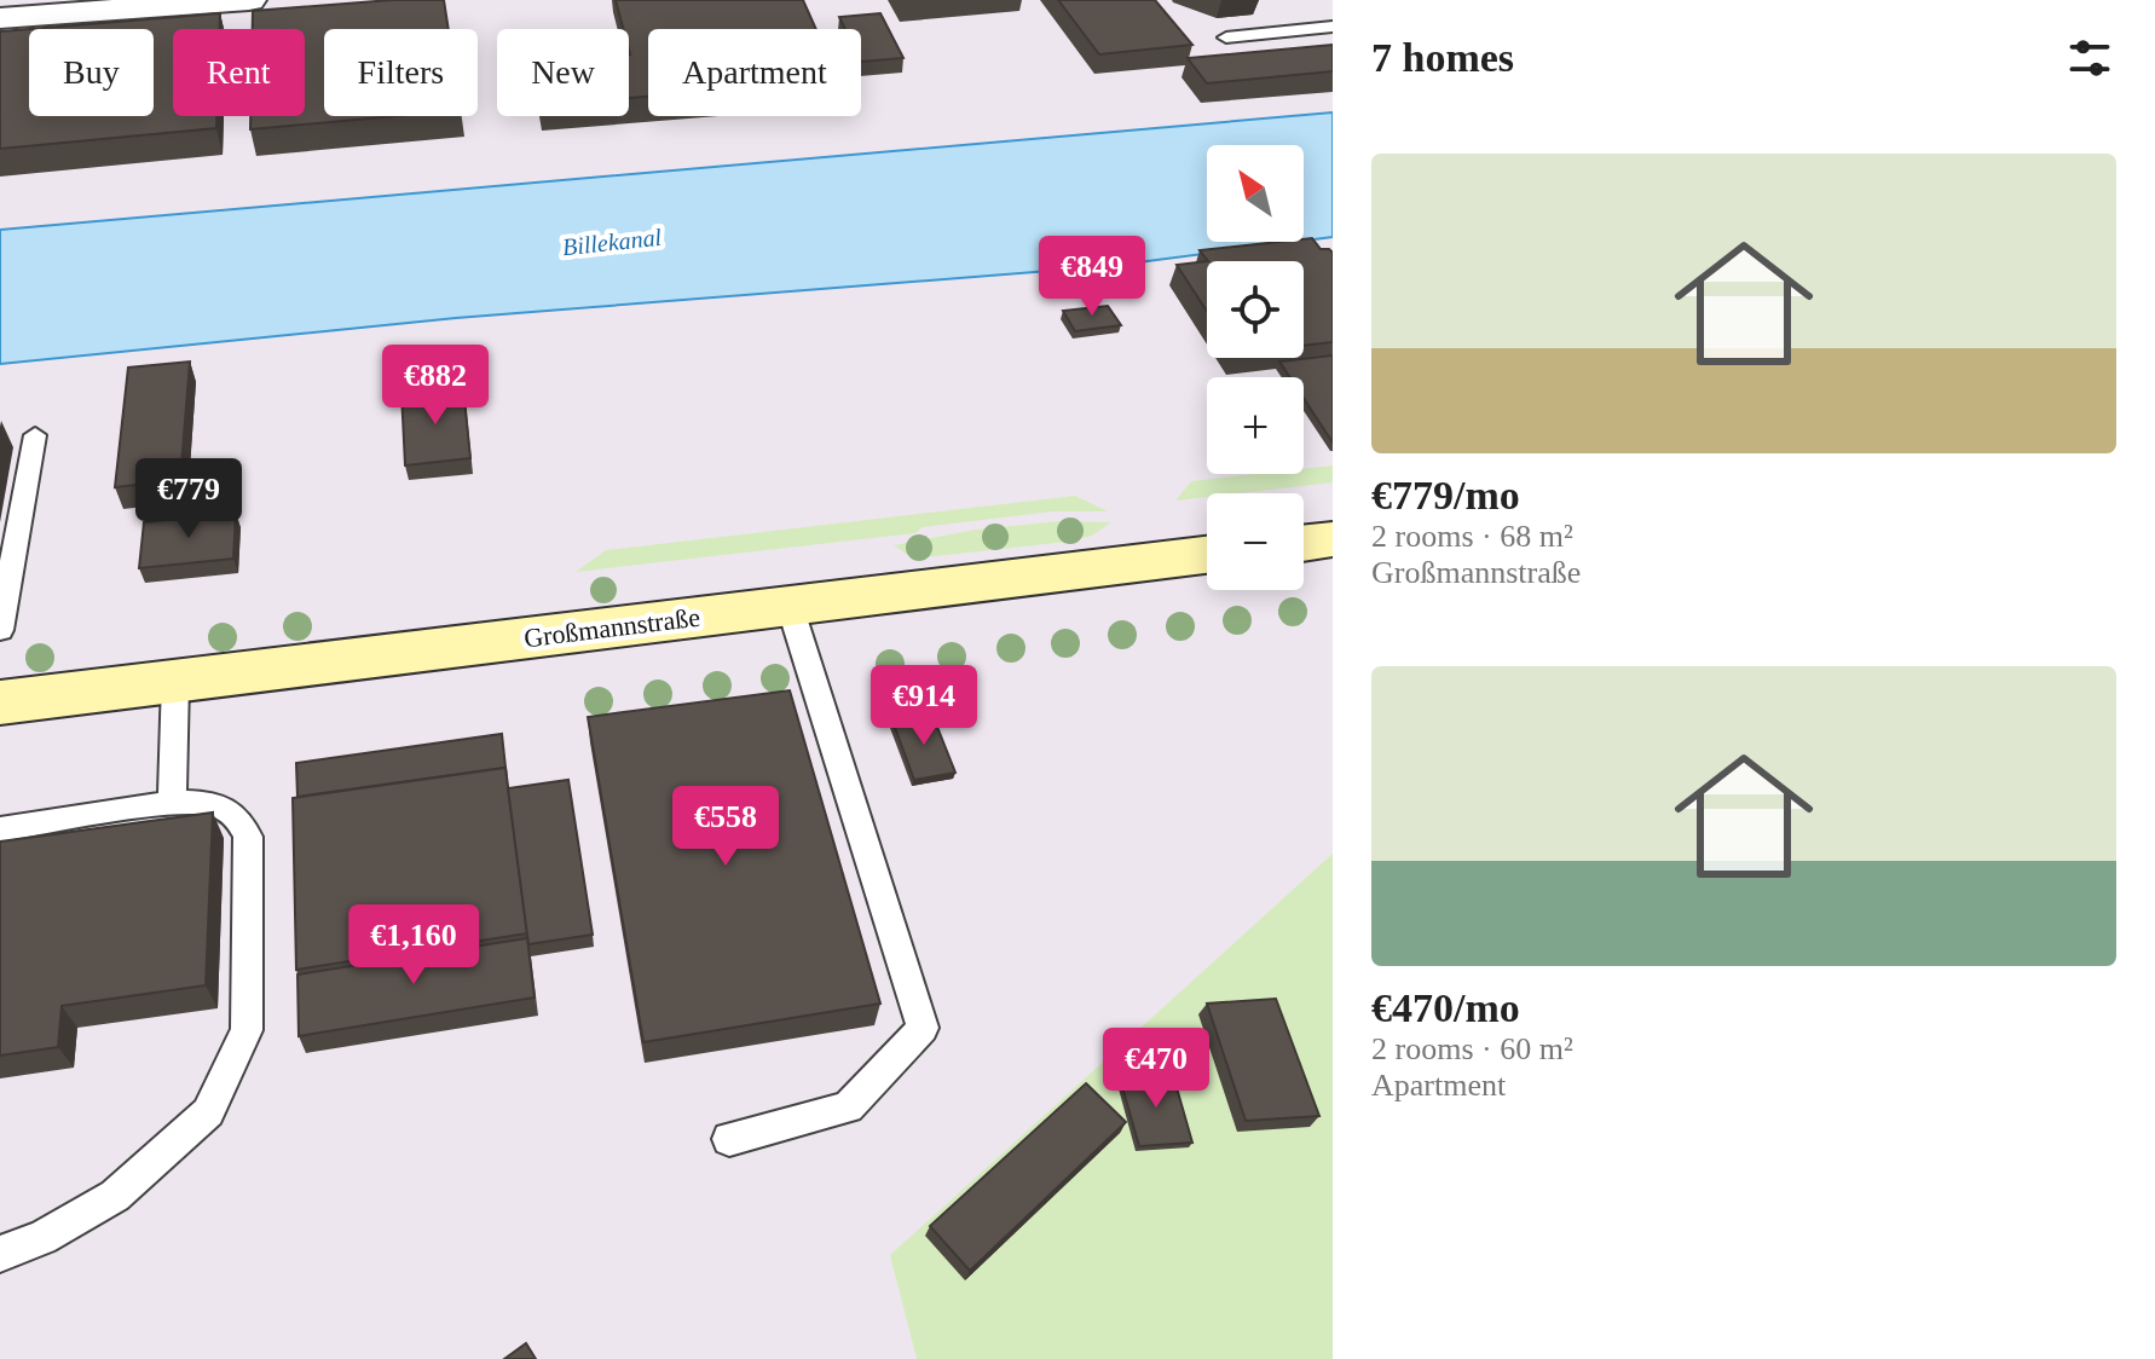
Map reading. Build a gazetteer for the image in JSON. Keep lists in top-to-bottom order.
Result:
{
  "streets": {
    "main road": ["Großmannstraße"]
  },
  "water": ["Billekanal"],
  "north": "top left",
  "page": {
    "heading": "7 homes",
    "chip": [
      "Buy",
      "Rent",
      "Filters",
      "New",
      "Apartment"
    ],
    "list": [
      {
        "name": "€779/mo",
        "note": "2 rooms · 68 m² · Großmannstraße"
      },
      {
        "name": "€470/mo",
        "note": "2 rooms · 60 m² · Apartment"
      }
    ],
    "map_buttons": ["+", "−"],
    "price": [
      "€849",
      "€882",
      "€779",
      "€914",
      "€558",
      "€1,160",
      "€470"
    ]
  }
}
